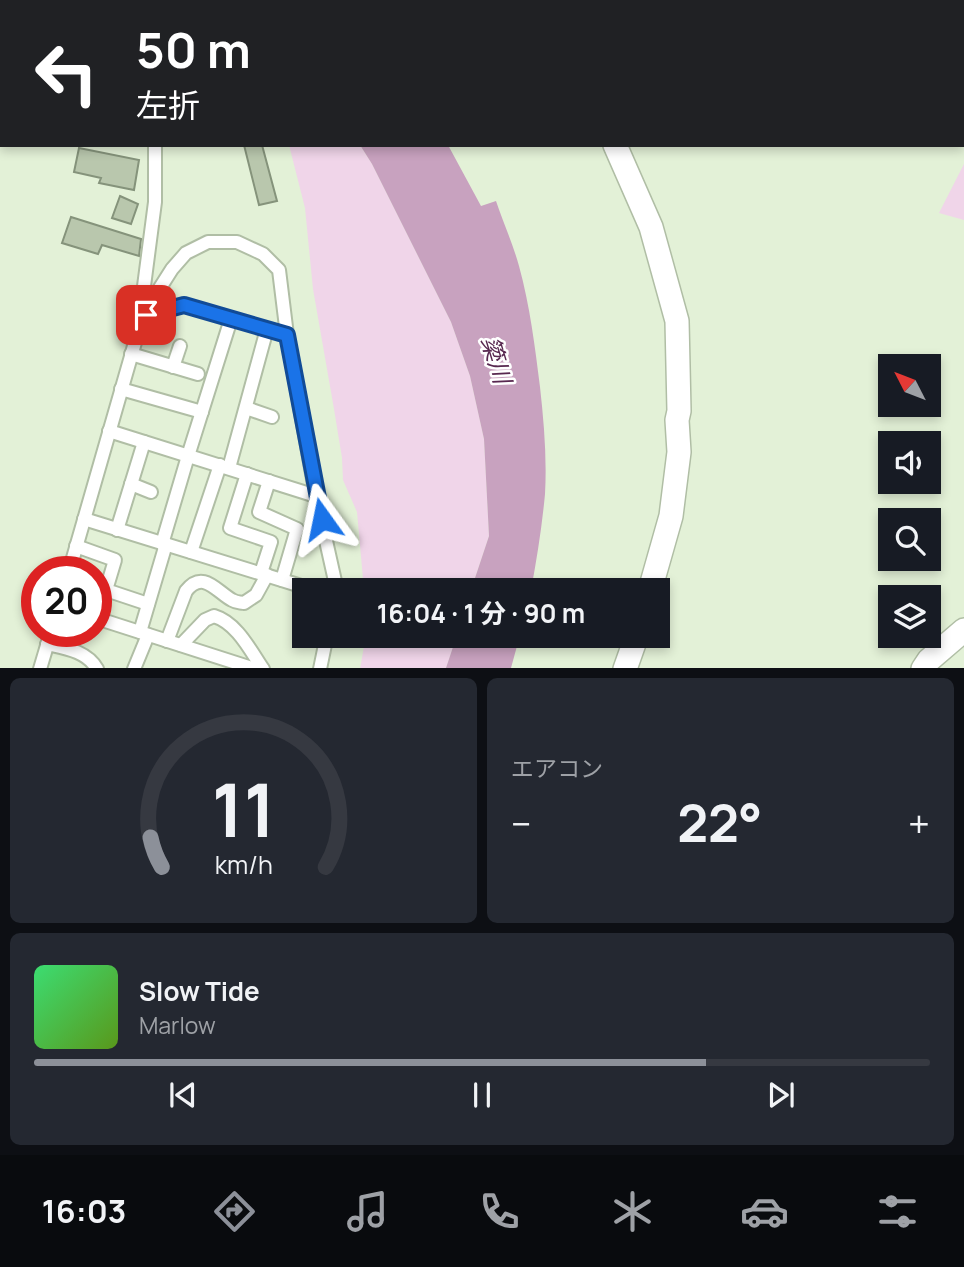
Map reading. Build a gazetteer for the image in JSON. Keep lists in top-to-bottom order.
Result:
{
  "water": ["簗川"],
  "north": "top left",
  "page": {
    "turn": ["50 m", "左折"],
    "limit": "20",
    "trip": "16:04 · 1 分 · 90 m",
    "tile": "エアコン",
    "heat": ["−", "22°", "+"],
    "song": ["Slow Tide", "Marlow"],
    "tabs": "16:03",
    "gauge": ["11", "km/h"]
  }
}
